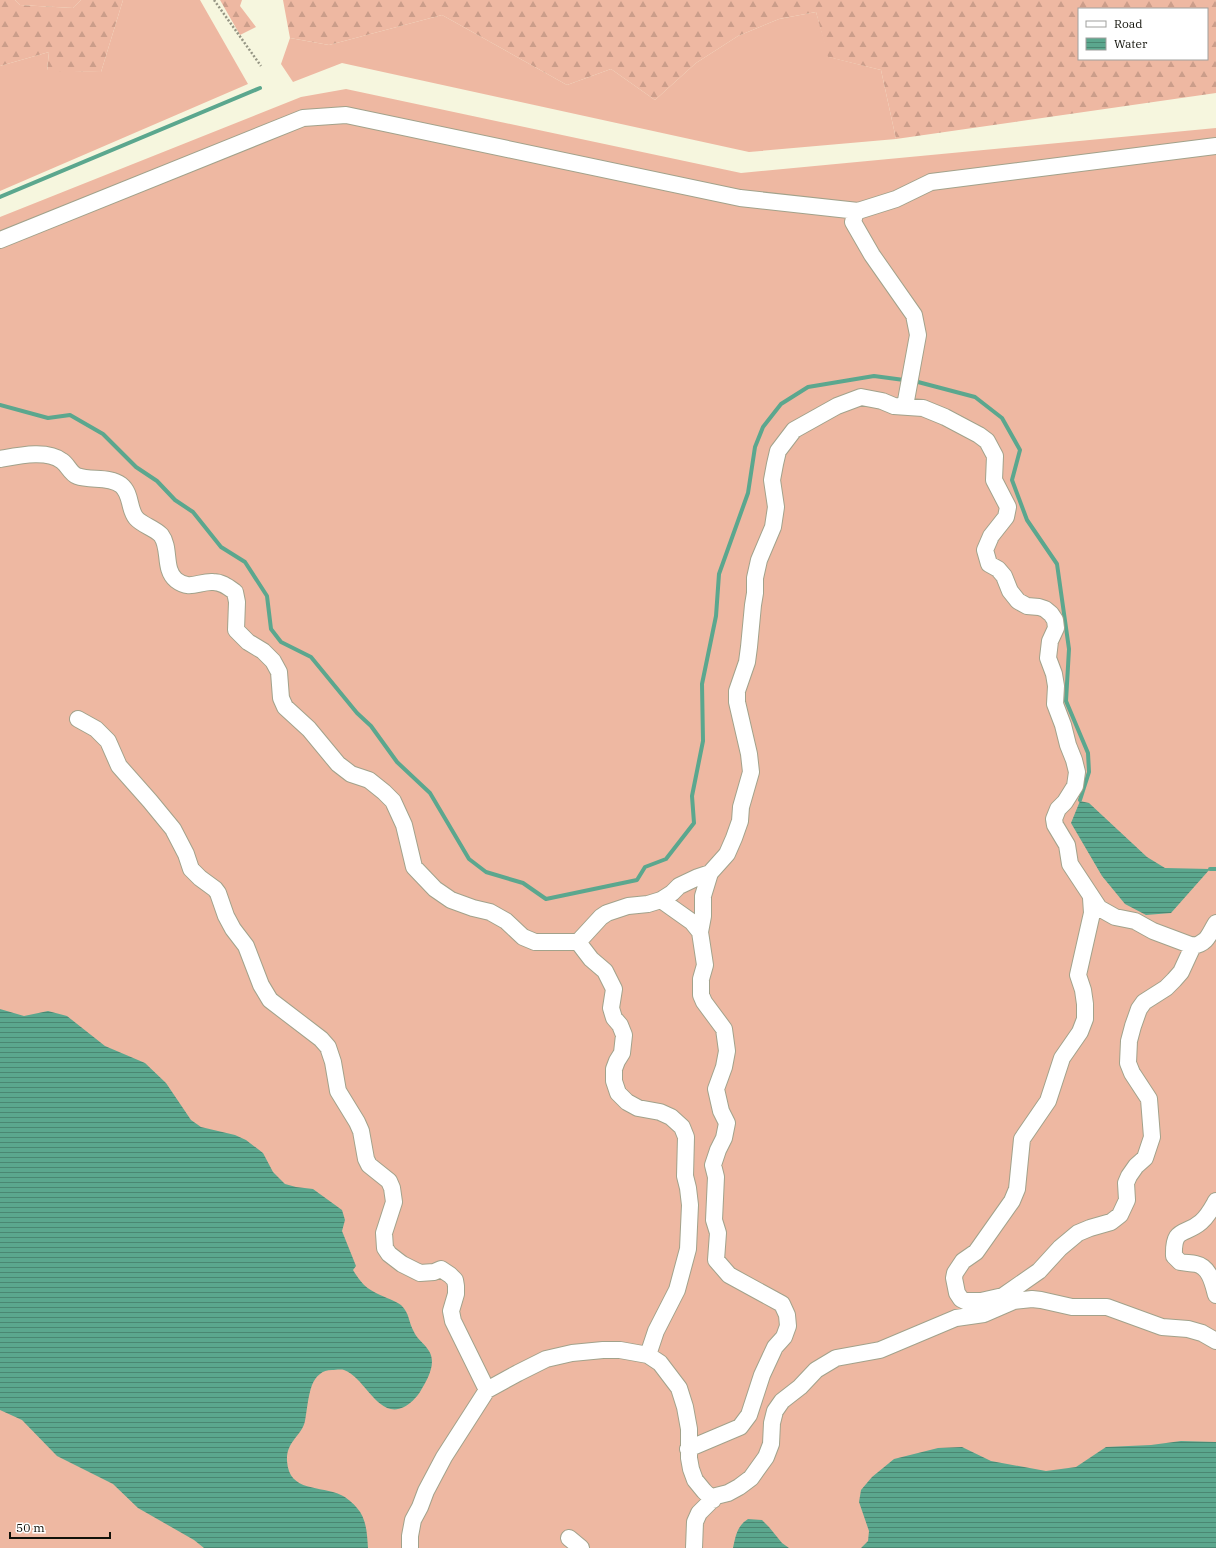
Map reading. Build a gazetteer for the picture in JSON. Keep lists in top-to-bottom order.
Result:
{
  "legend": ["Road", "Water"],
  "scale_bar": "50 m"
}
